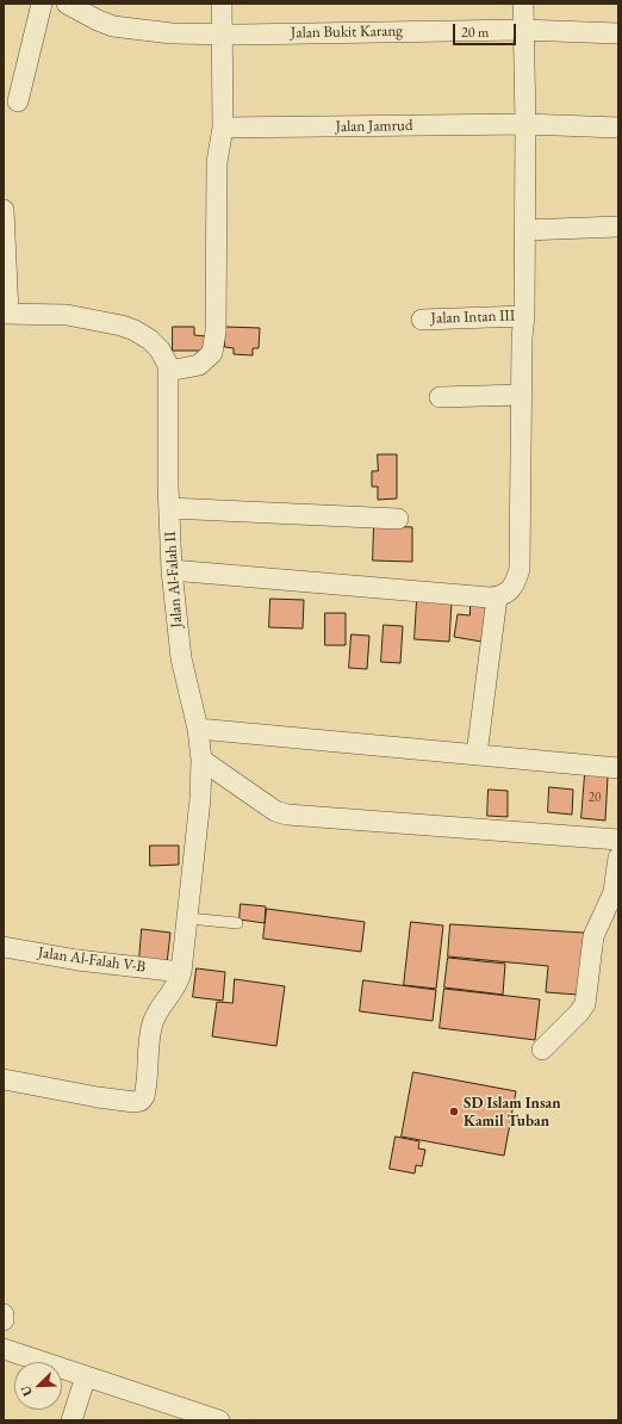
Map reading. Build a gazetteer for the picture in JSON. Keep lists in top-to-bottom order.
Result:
{
  "streets": {
    "street": [
      "Jalan Bukit Karang",
      "Jalan Jamrud",
      "Jalan Intan III",
      "Jalan Al-Falah II",
      "Jalan Al-Falah V-B"
    ]
  },
  "crossings": [
    ["Jalan Al-Falah II", "Jalan Al-Falah V-B"]
  ],
  "places": ["SD Islam Insan Kamil Tuban"],
  "house_numbers": ["20"],
  "scale_bar": "20 m",
  "north": "bottom left"
}
